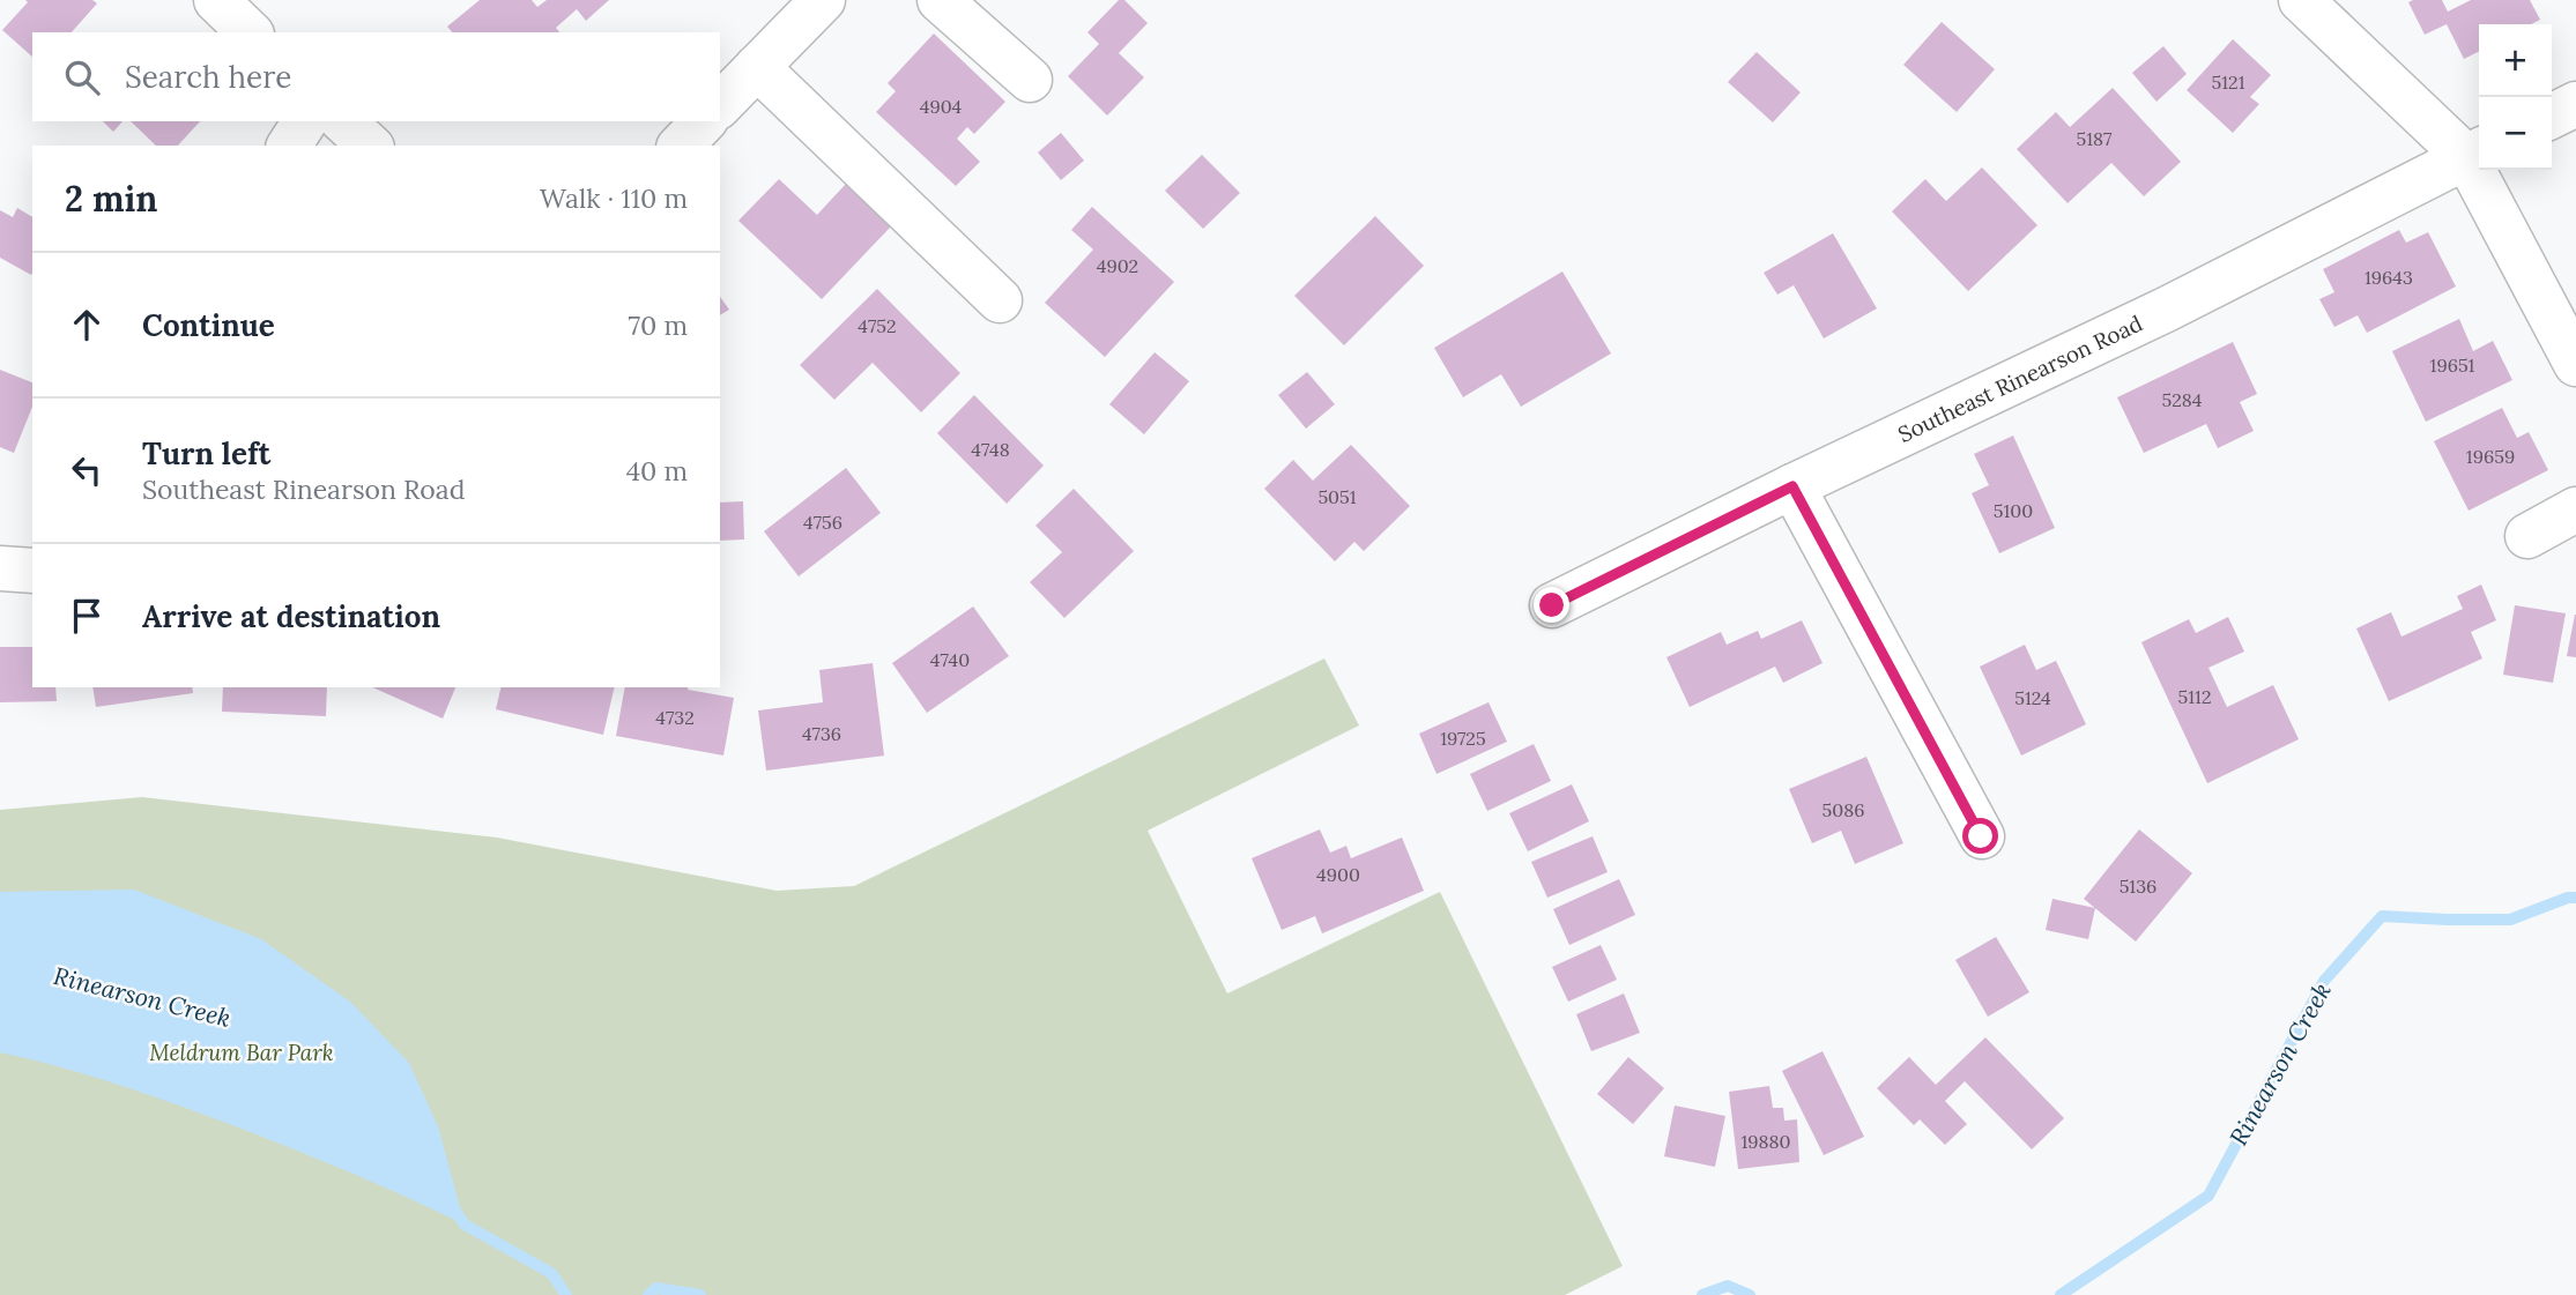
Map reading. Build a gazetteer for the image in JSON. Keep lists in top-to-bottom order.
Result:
{
  "streets": {
    "street": ["Southeast Rinearson Road"]
  },
  "water": ["Rinearson Creek"],
  "parks": ["Meldrum Bar Park"],
  "house_numbers": [
    "5121",
    "4904",
    "5187",
    "4902",
    "19643",
    "4752",
    "19651",
    "5284",
    "4748",
    "19659",
    "5051",
    "5100",
    "4756",
    "4740",
    "5112",
    "5124",
    "4732",
    "4736",
    "19725",
    "5086",
    "4900",
    "5136",
    "19880"
  ],
  "page": {
    "map_buttons": ["+", "−"],
    "search": "Search here",
    "heading": ["2 min", "Walk · 110 m"],
    "list": [
      ["Continue", "70 m"],
      ["Turn left", "Southeast Rinearson Road", "40 m"],
      "Arrive at destination"
    ]
  }
}
